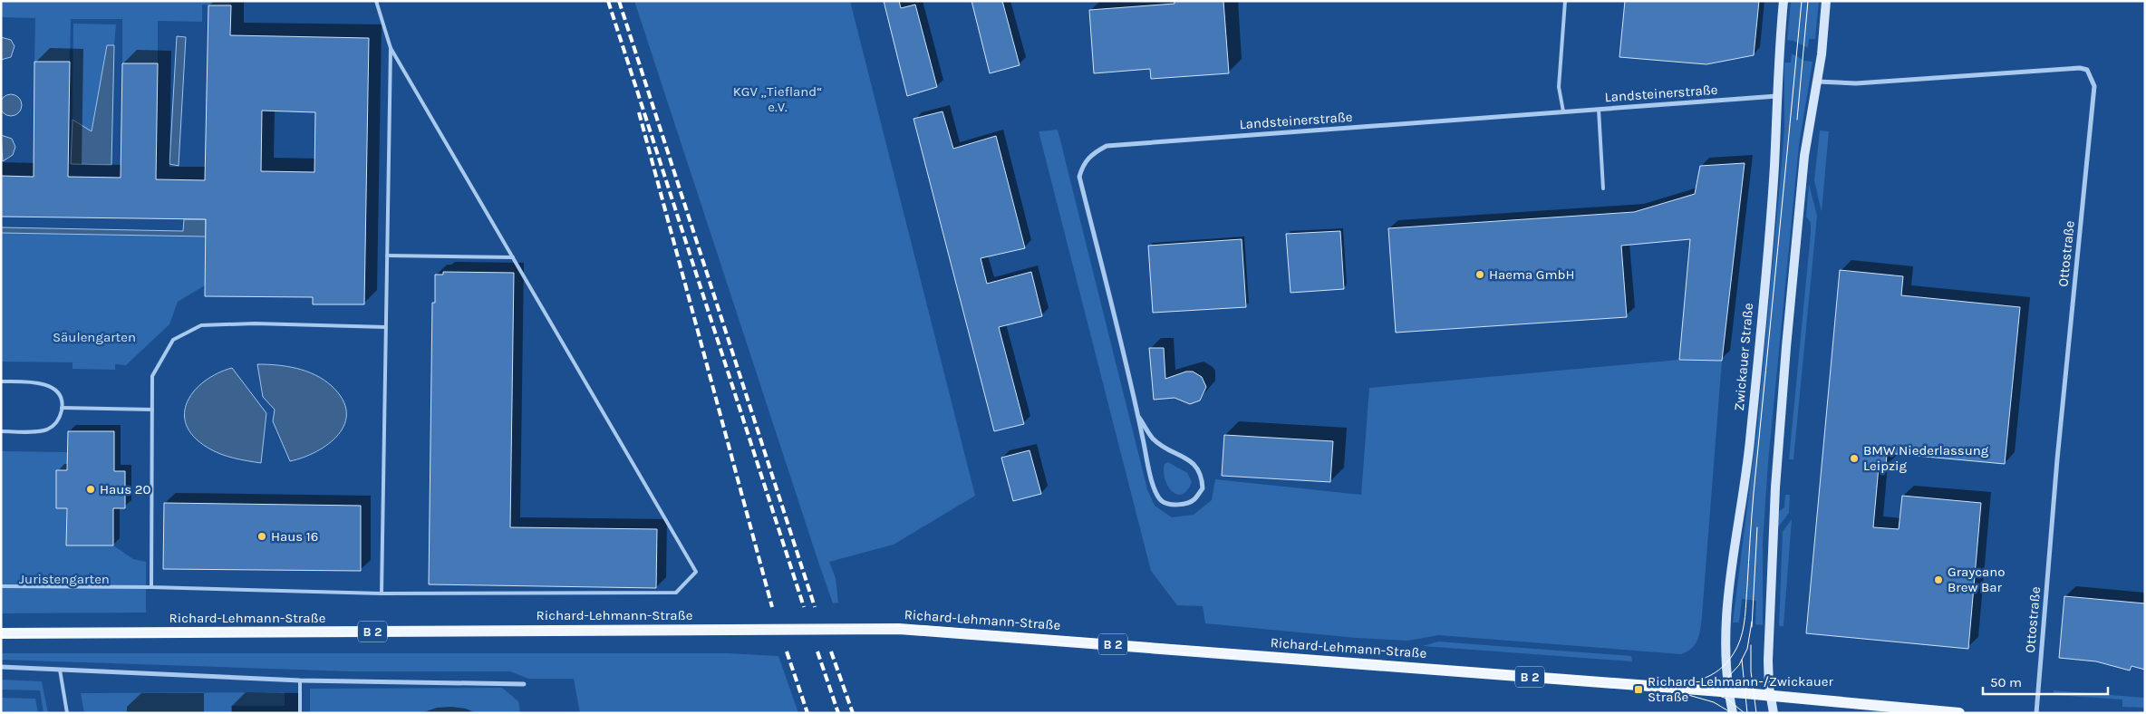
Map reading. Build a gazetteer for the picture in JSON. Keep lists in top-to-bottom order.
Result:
{
  "streets": {
    "main road": ["Zwickauer Straße", "Richard-Lehmann-Straße", "B 2"],
    "street": ["Landsteinerstraße", "Ottostraße"]
  },
  "crossings": [
    ["Landsteinerstraße", "Zwickauer Straße"],
    ["Zwickauer Straße", "Richard-Lehmann-Straße"]
  ],
  "parks": ["KGV „Tiefland“ e.V.", "Säulengarten", "Juristengarten"],
  "places": {
    "other": [
      "Haema GmbH",
      "BMW Niederlassung Leipzig",
      "Haus 20",
      "Haus 16",
      "Graycano Brew Bar"
    ],
    "transit": ["Richard-Lehmann-/Zwickauer Straße"]
  },
  "scale_bar": "50 m"
}
